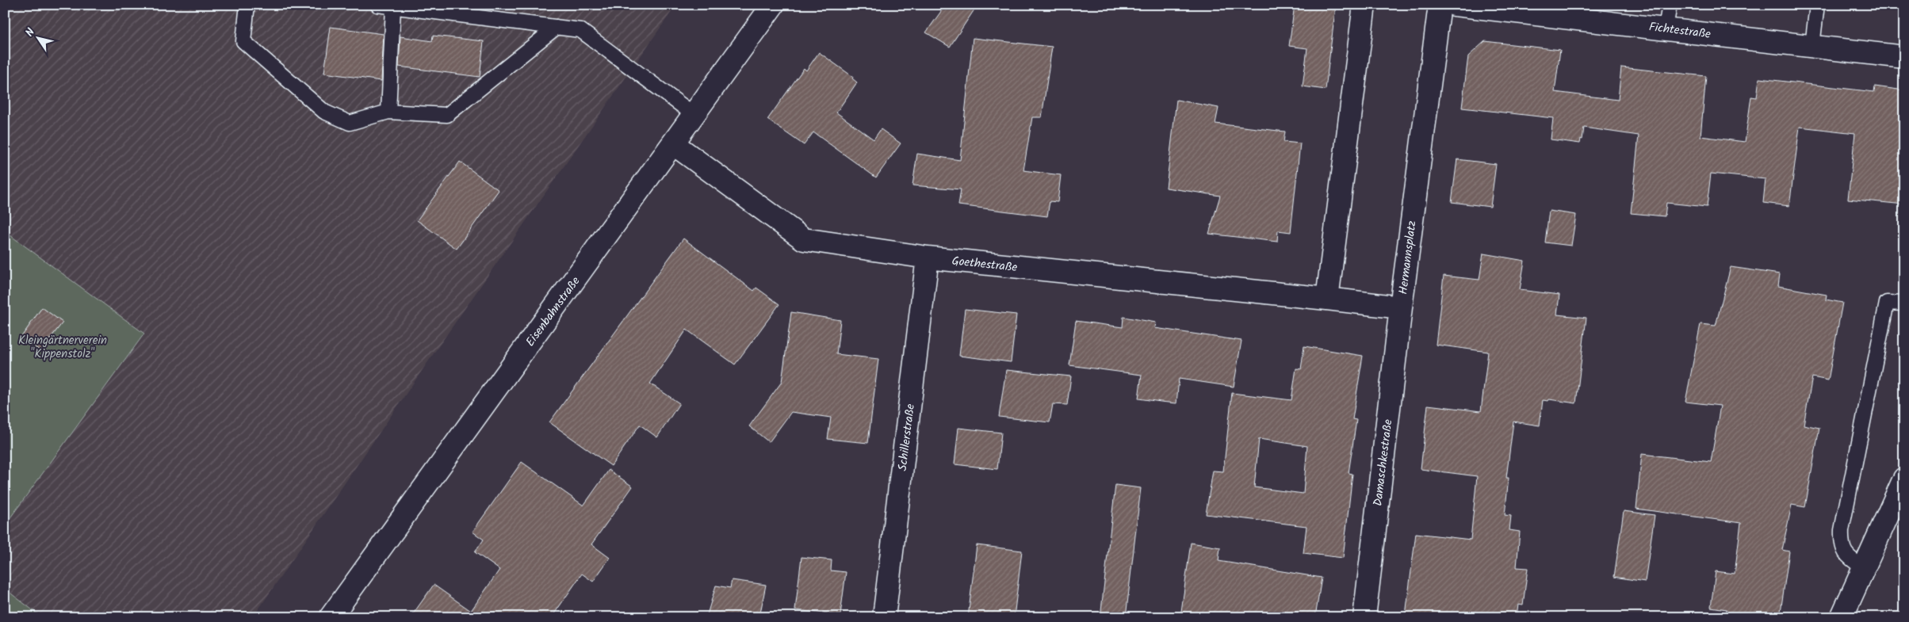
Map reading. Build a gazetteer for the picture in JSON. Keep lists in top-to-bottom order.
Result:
{
  "streets": {
    "street": [
      "Fichtestraße",
      "Hermannsplatz",
      "Goethestraße",
      "Eisenbahnstraße",
      "Schillerstraße",
      "Damaschkestraße"
    ]
  },
  "crossings": [
    ["Hermannsplatz", "Goethestraße"],
    ["Hermannsplatz", "Damaschkestraße"],
    ["Goethestraße", "Eisenbahnstraße"],
    ["Goethestraße", "Schillerstraße"]
  ],
  "parks": ["Kleingärtnerverein \"Kippenstolz\""],
  "north": "top left"
}
